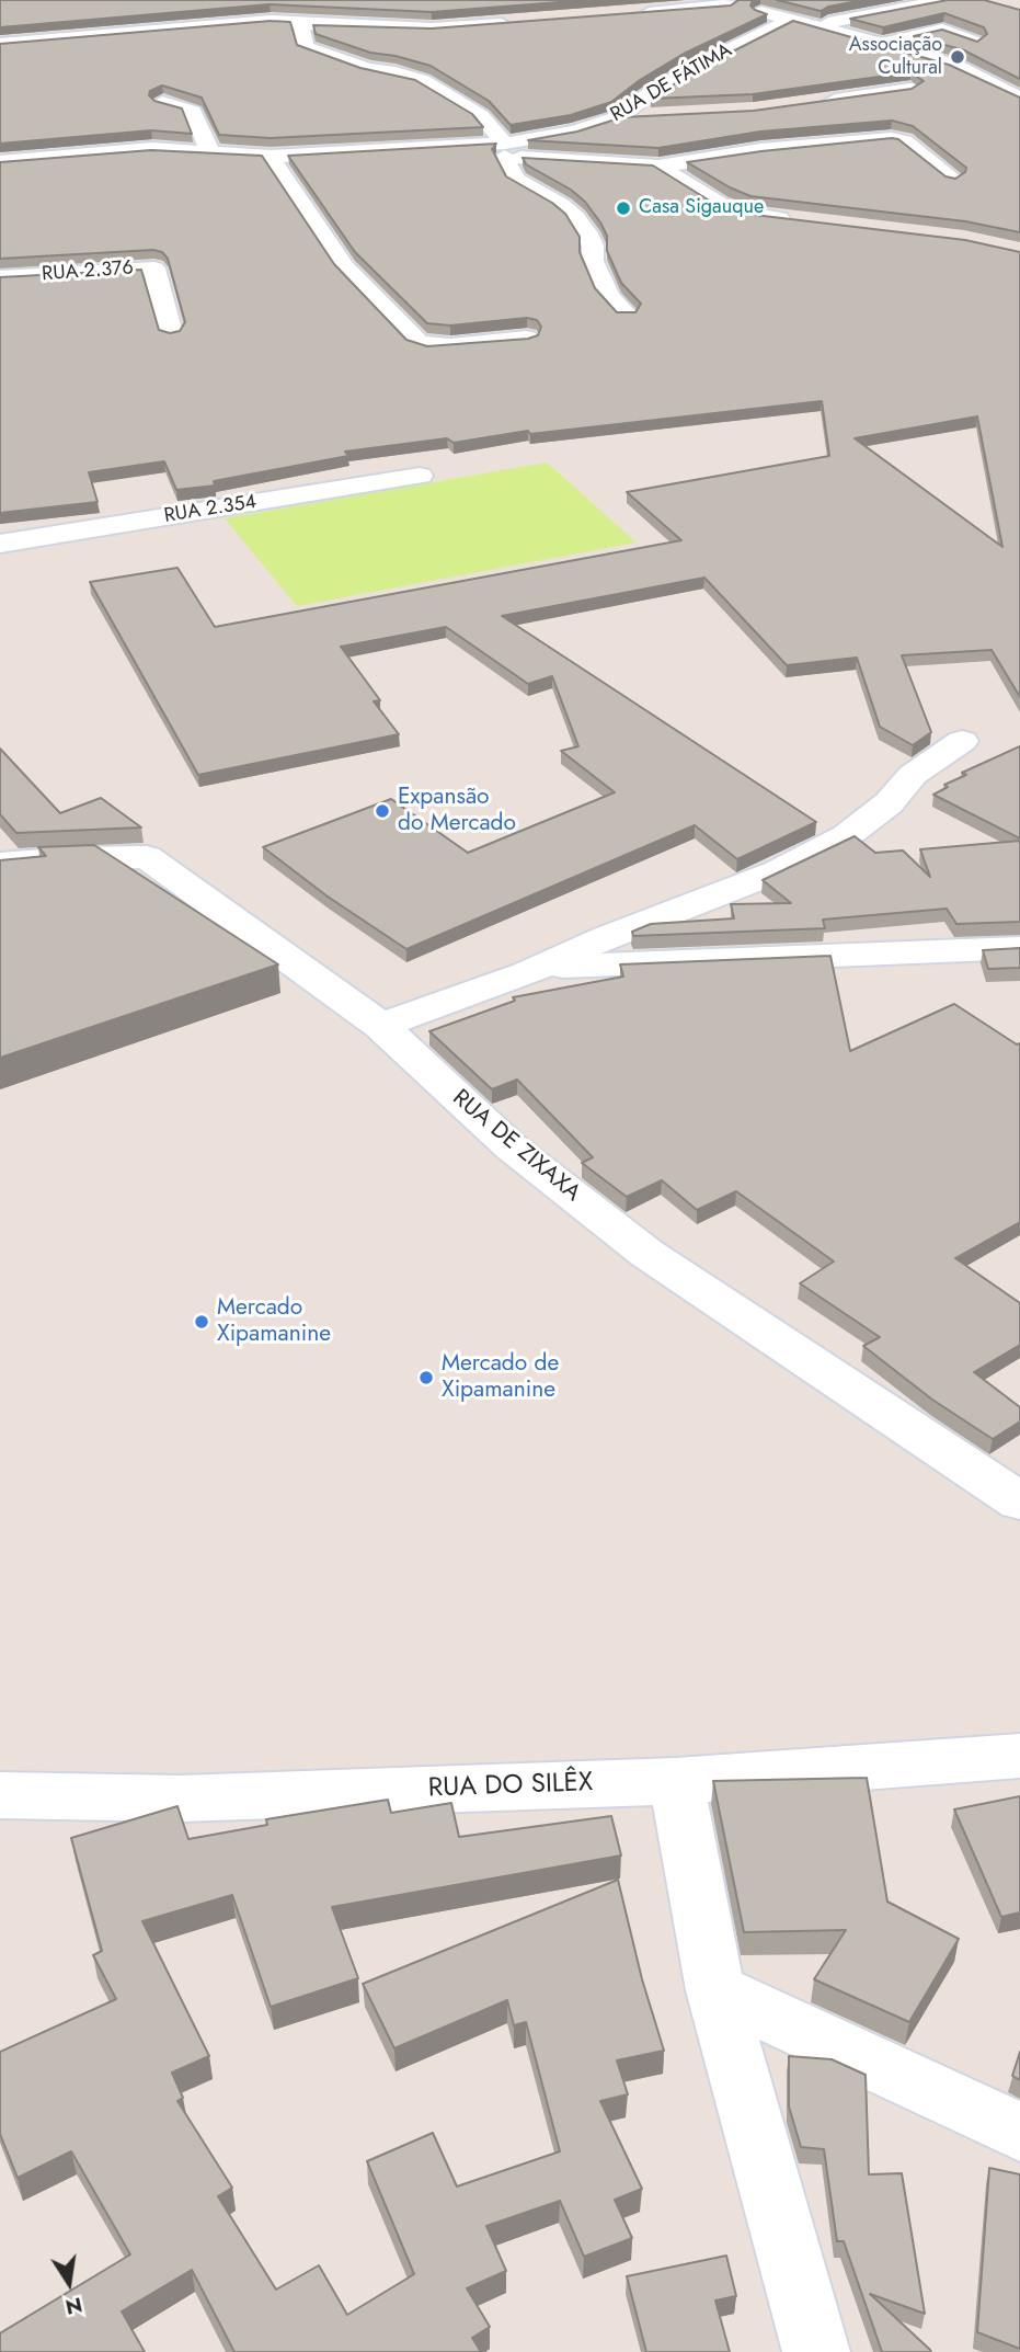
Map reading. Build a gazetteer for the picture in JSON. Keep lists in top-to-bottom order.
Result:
{
  "streets": {
    "street": [
      "RUA DE FÁTIMA",
      "RUA 2.376",
      "RUA 2.354",
      "RUA DE ZIXAXA",
      "RUA DO SILÊX"
    ]
  },
  "places": [
    "Associação Cultural",
    "Casa Sigauque",
    "Expansão do Mercado",
    "Mercado Xipamanine",
    "Mercado de Xipamanine"
  ],
  "north": "bottom"
}
